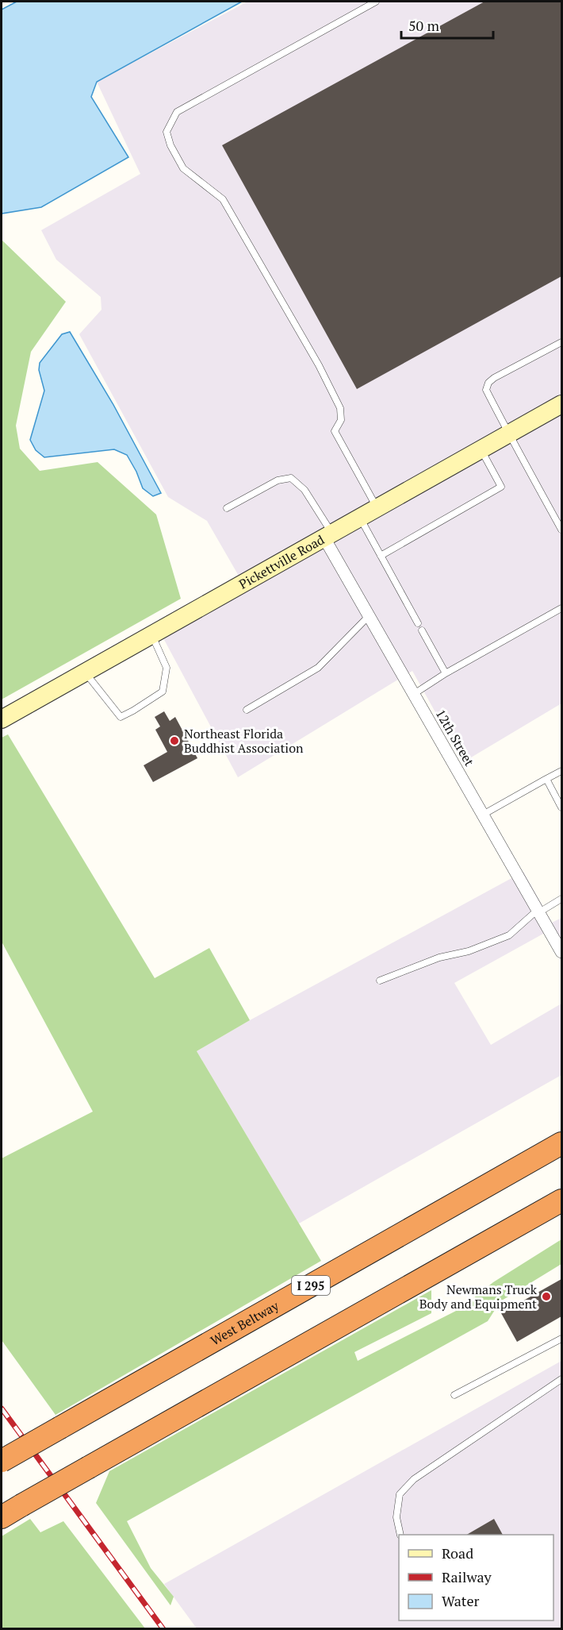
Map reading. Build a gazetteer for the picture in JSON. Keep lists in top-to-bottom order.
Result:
{
  "streets": {
    "highway": ["I 295", "West Beltway"],
    "street": ["Pickettville Road", "12th Street"]
  },
  "crossings": [
    ["Pickettville Road", "12th Street"]
  ],
  "places": ["Northeast Florida Buddhist Association", "Newmans Truck Body and Equipment"],
  "legend": ["Road", "Railway", "Water"],
  "scale_bar": "50 m"
}
